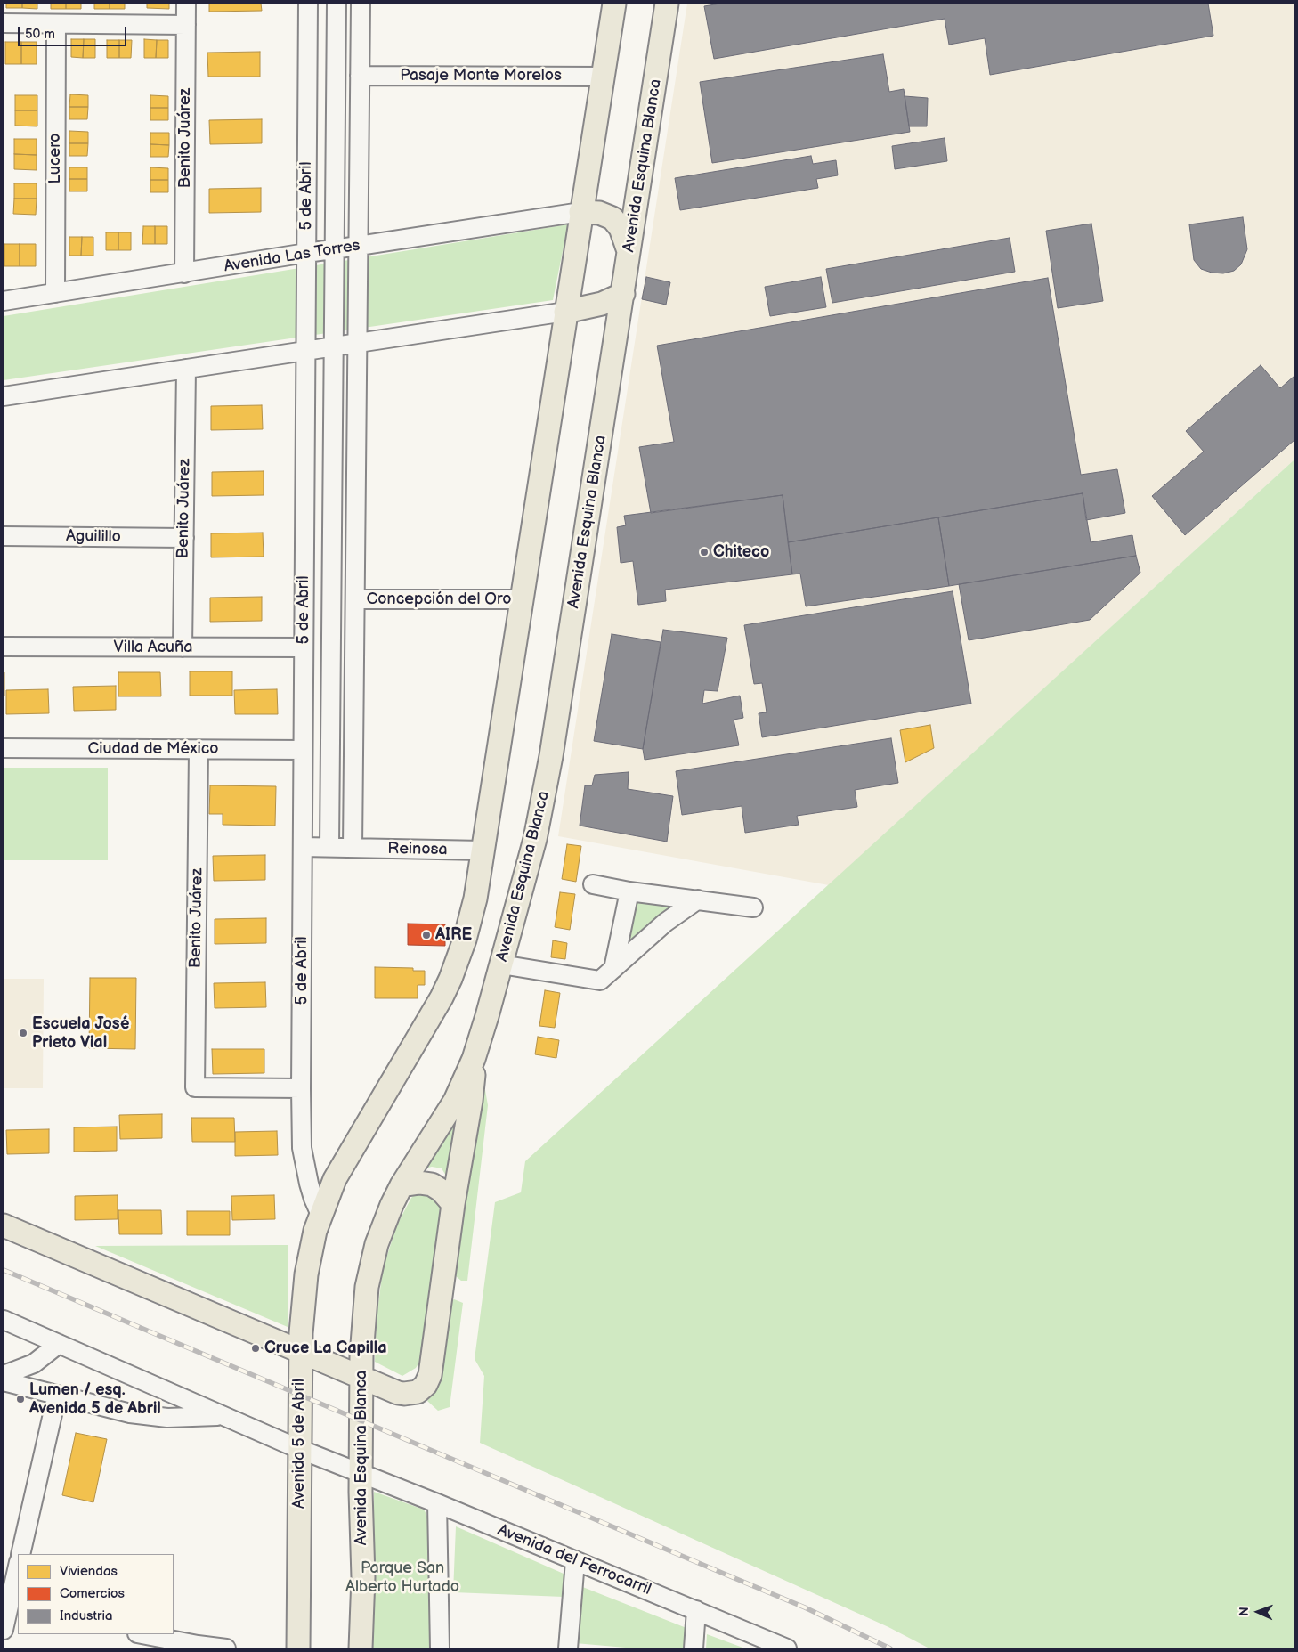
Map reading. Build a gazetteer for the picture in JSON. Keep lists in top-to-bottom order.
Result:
{
  "streets": {
    "main road": ["Avenida Esquina Blanca", "Avenida 5 de Abril"],
    "street": [
      "Pasaje Monte Morelos",
      "Benito Juárez",
      "Lucero",
      "5 de Abril",
      "Avenida Las Torres",
      "Aguilillo",
      "Concepción del Oro",
      "Villa Acuña",
      "Ciudad de México",
      "Reinosa",
      "Avenida del Ferrocarril"
    ]
  },
  "crossings": [
    ["Benito Juárez", "5 de Abril"],
    ["Benito Juárez", "Avenida Las Torres"],
    ["Benito Juárez", "Aguilillo"],
    ["Benito Juárez", "Villa Acuña"],
    ["Benito Juárez", "Ciudad de México"],
    ["Lucero", "Avenida Las Torres"],
    ["Avenida Esquina Blanca", "Avenida del Ferrocarril"],
    ["5 de Abril", "Avenida Las Torres"],
    ["5 de Abril", "Villa Acuña"],
    ["5 de Abril", "Ciudad de México"],
    ["5 de Abril", "Reinosa"],
    ["5 de Abril", "Avenida 5 de Abril"],
    ["Avenida 5 de Abril", "Avenida del Ferrocarril"]
  ],
  "parks": ["Parque San Alberto Hurtado"],
  "places": [
    "Chiteco",
    "AIRE",
    "Escuela José Prieto Vial",
    "Cruce La Capilla",
    "Lumen / esq. Avenida 5 de Abril"
  ],
  "legend": ["Viviendas", "Comercios", "Industria"],
  "scale_bar": "50 m",
  "north": "left"
}
